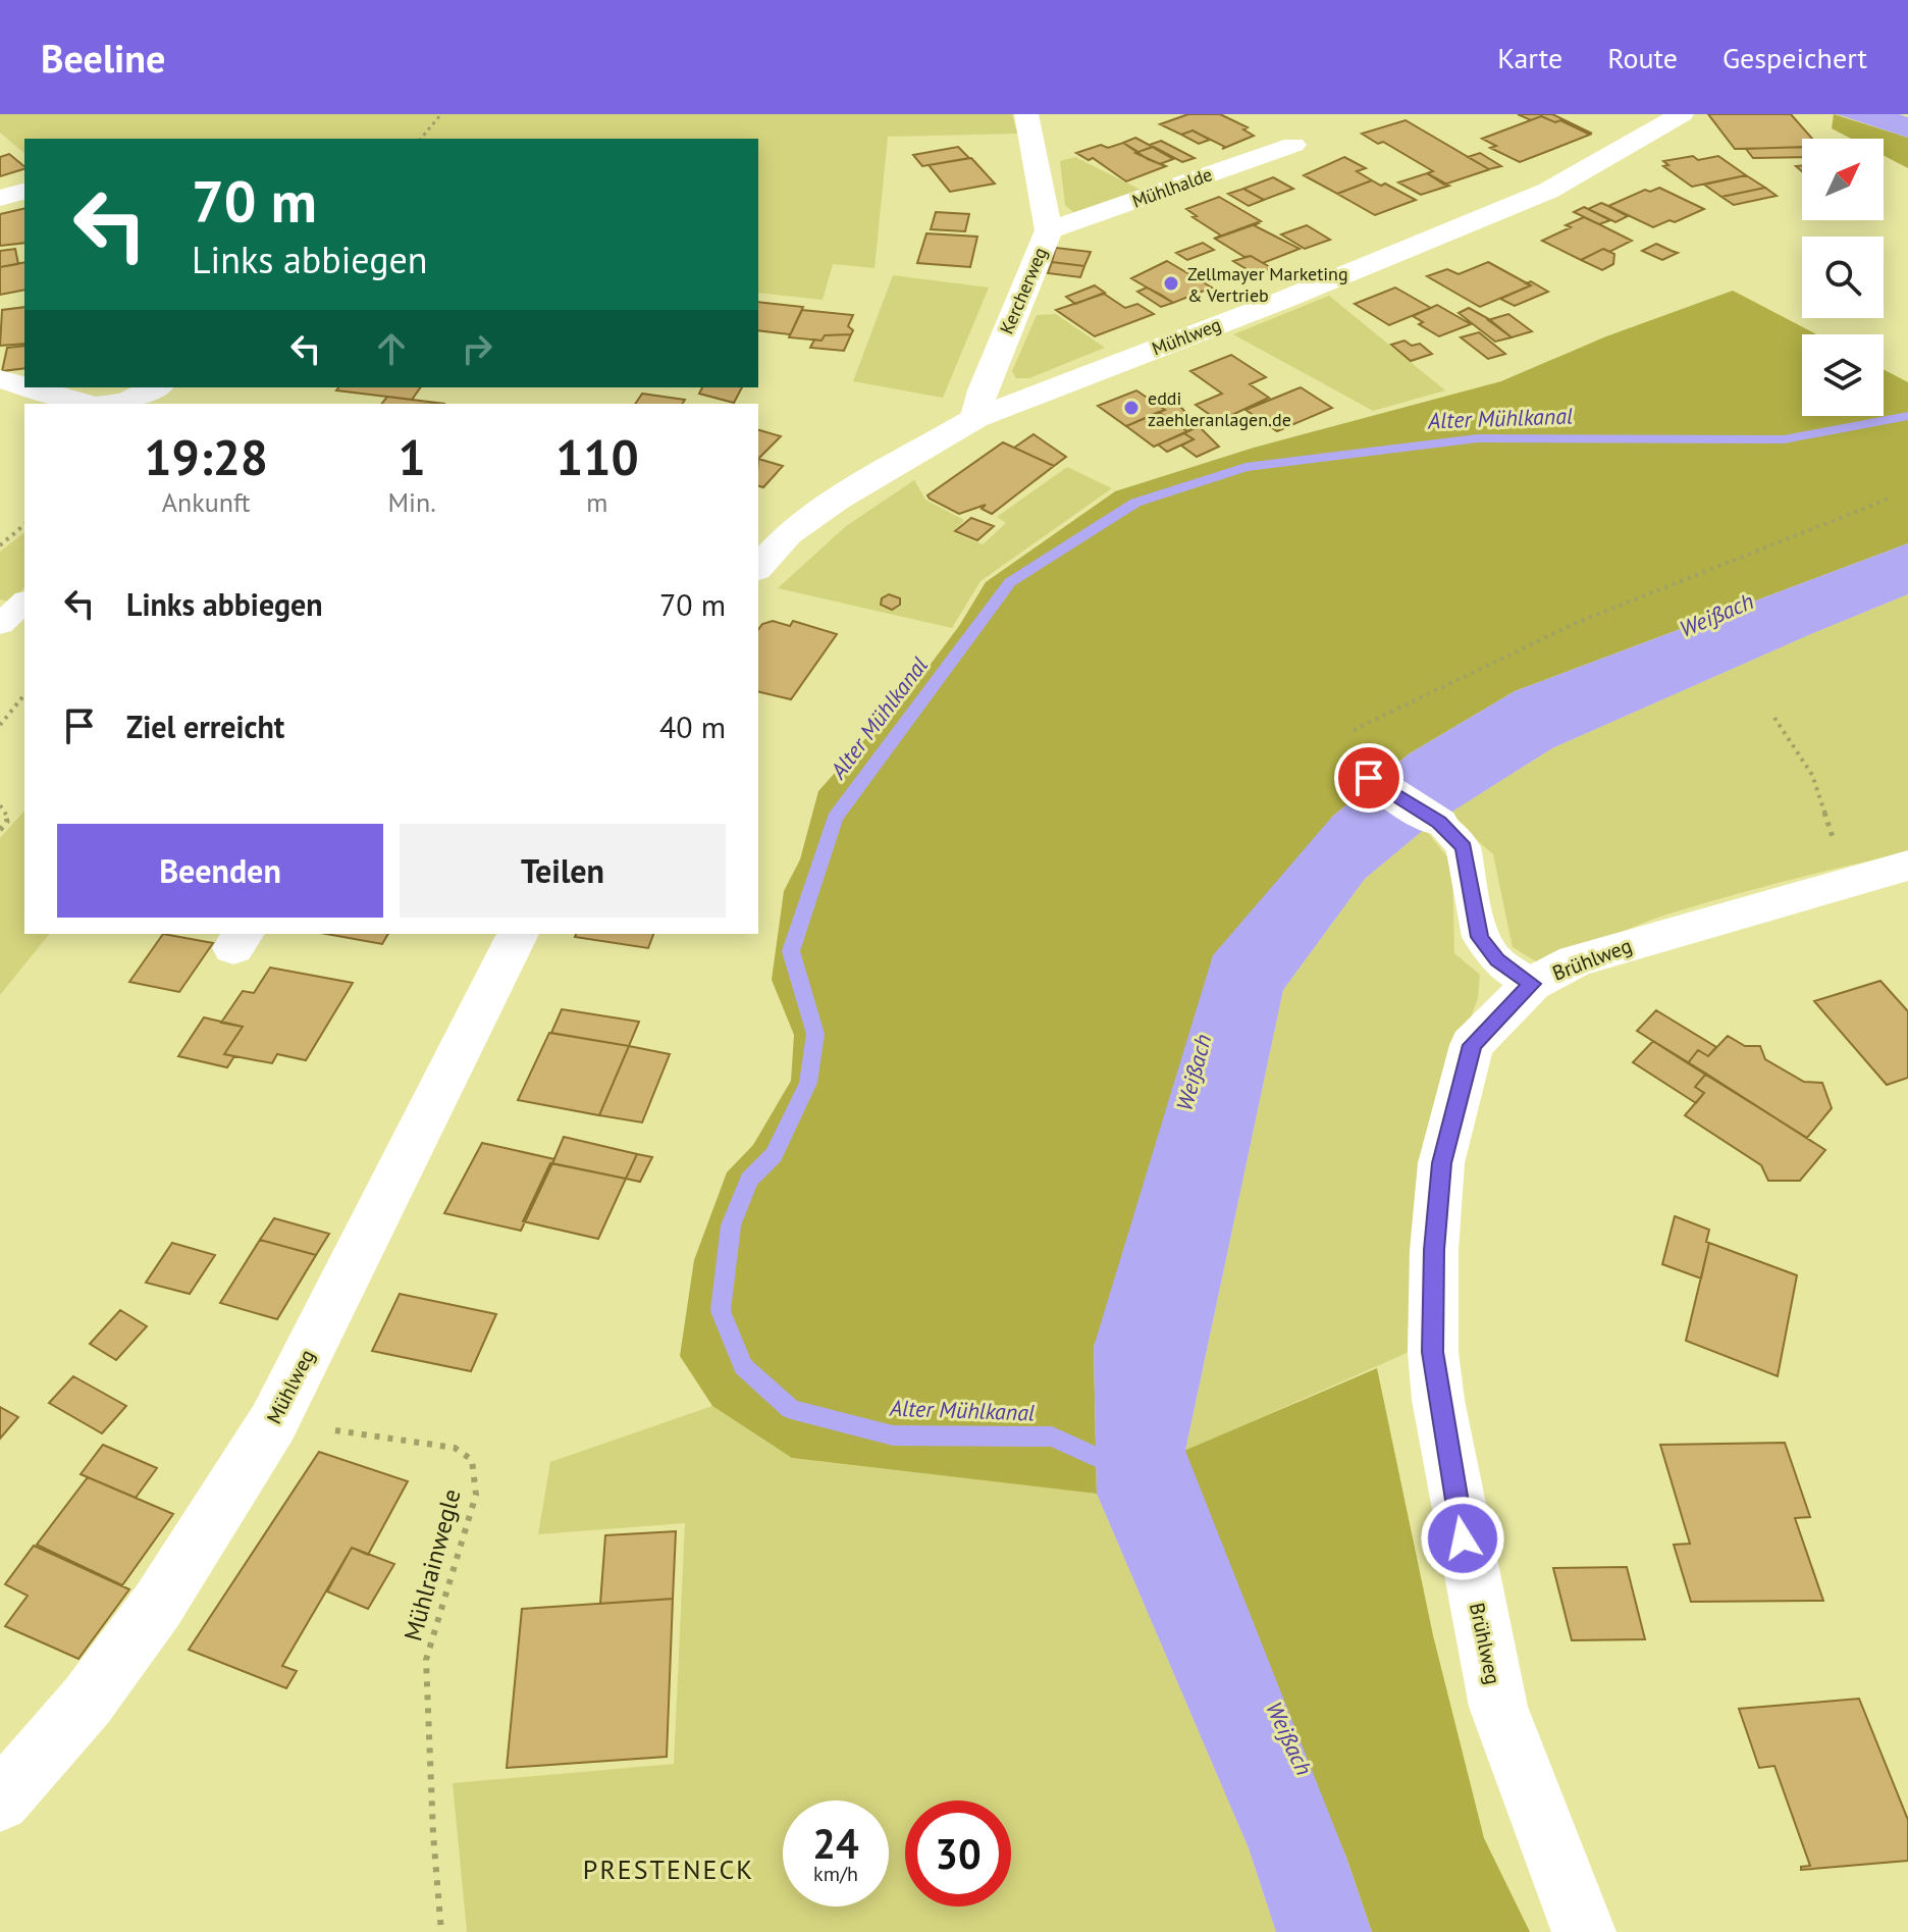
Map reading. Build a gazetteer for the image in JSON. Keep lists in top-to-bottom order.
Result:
{
  "streets": {
    "street": [
      "Mühlhalde",
      "Kercherweg",
      "Mühlweg",
      "Brühlweg"
    ],
    "path": ["Mühlrainwegle"]
  },
  "crossings": [
    ["Mühlhalde", "Kercherweg"],
    ["Kercherweg", "Mühlweg"],
    ["Mühlweg", "Mühlrainwegle"]
  ],
  "districts": ["PRESTENECK"],
  "water": ["Alter Mühlkanal", "Weißach"],
  "places": ["Zellmayer Marketing & Vertrieb", "eddi zaehleranlagen.de"],
  "north": "top right",
  "page": {
    "header": "Beeline",
    "nav": ["Karte", "Route", "Gespeichert"],
    "turn": ["70 m", "Links abbiegen"],
    "eta": [
      "19:28",
      "Ankunft",
      "1",
      "Min.",
      "110",
      "m"
    ],
    "list": [
      {
        "name": "Links abbiegen",
        "value": "70 m"
      },
      {
        "name": "Ziel erreicht",
        "value": "40 m"
      }
    ],
    "buttons": ["Beenden", "Teilen"],
    "speed": "24 km/h",
    "limit": "30"
  }
}
